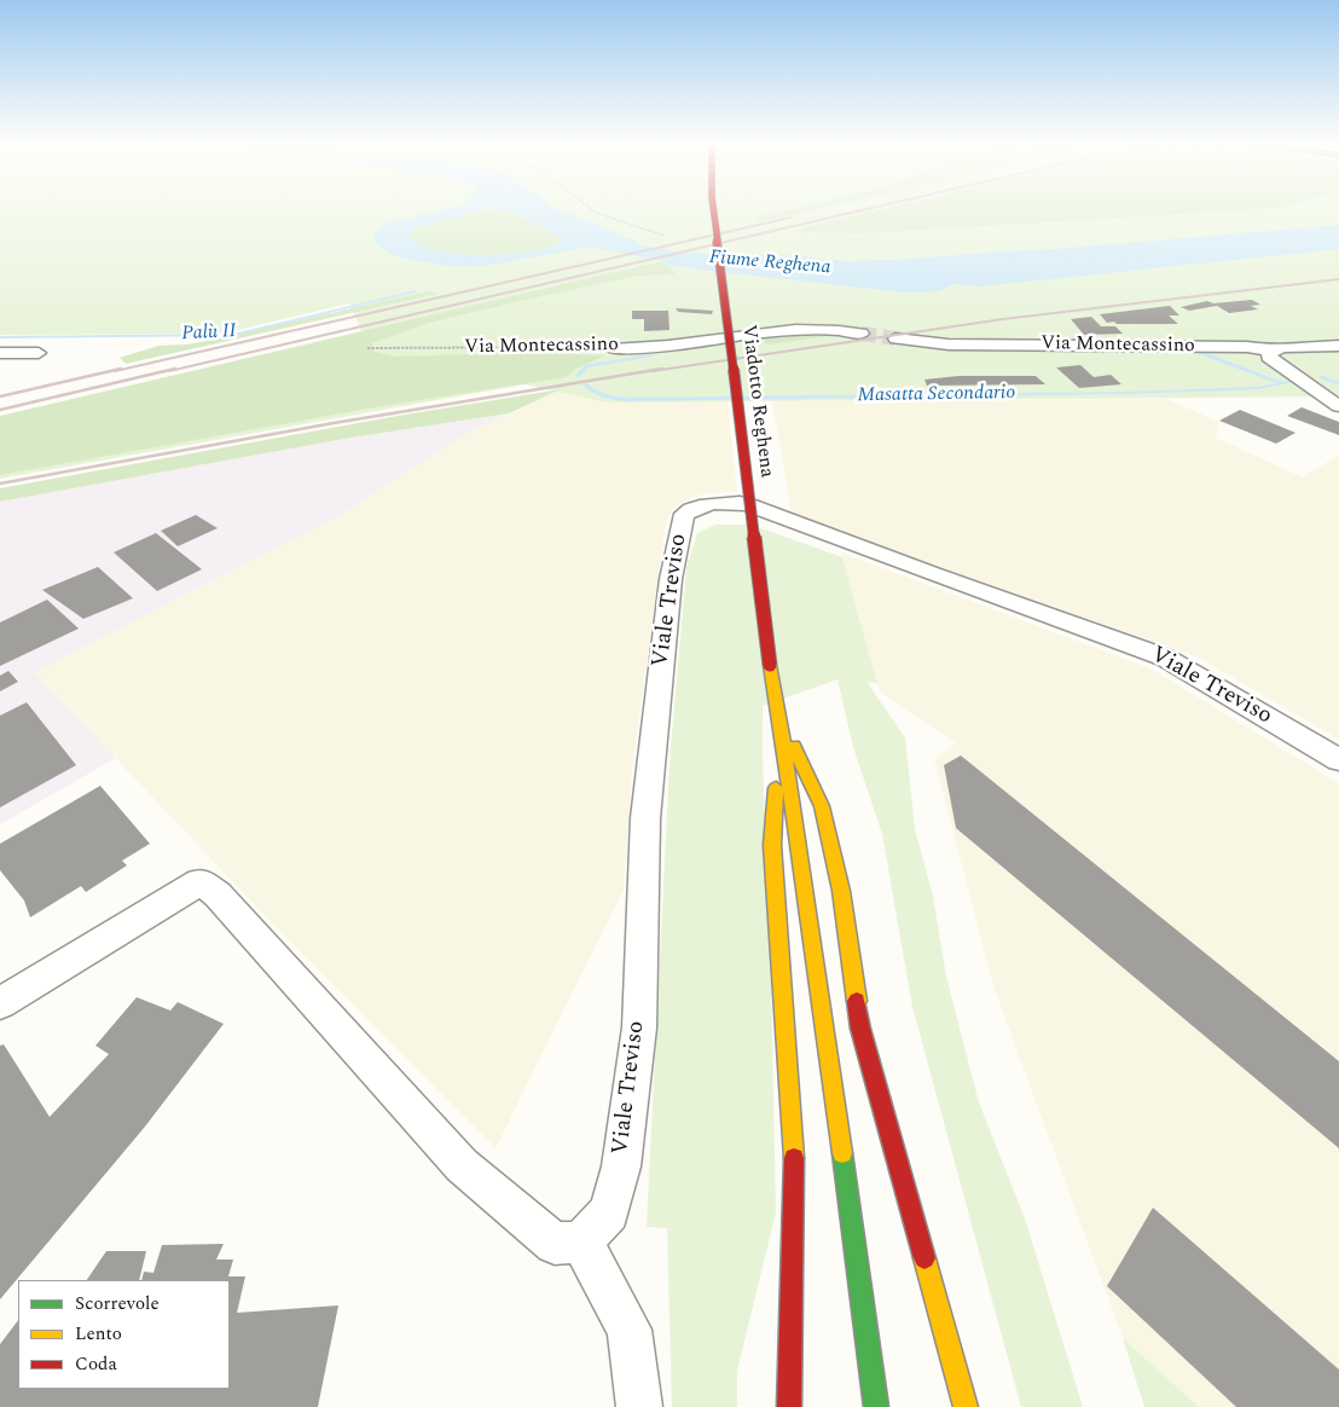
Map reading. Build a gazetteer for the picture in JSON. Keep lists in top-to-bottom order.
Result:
{
  "streets": {
    "main road": ["Viadotto Reghena"],
    "street": ["Via Montecassino", "Viale Treviso"]
  },
  "water": ["Fiume Reghena", "Palù II", "Masatta Secondario"],
  "legend": ["Scorrevole", "Lento", "Coda"]
}
